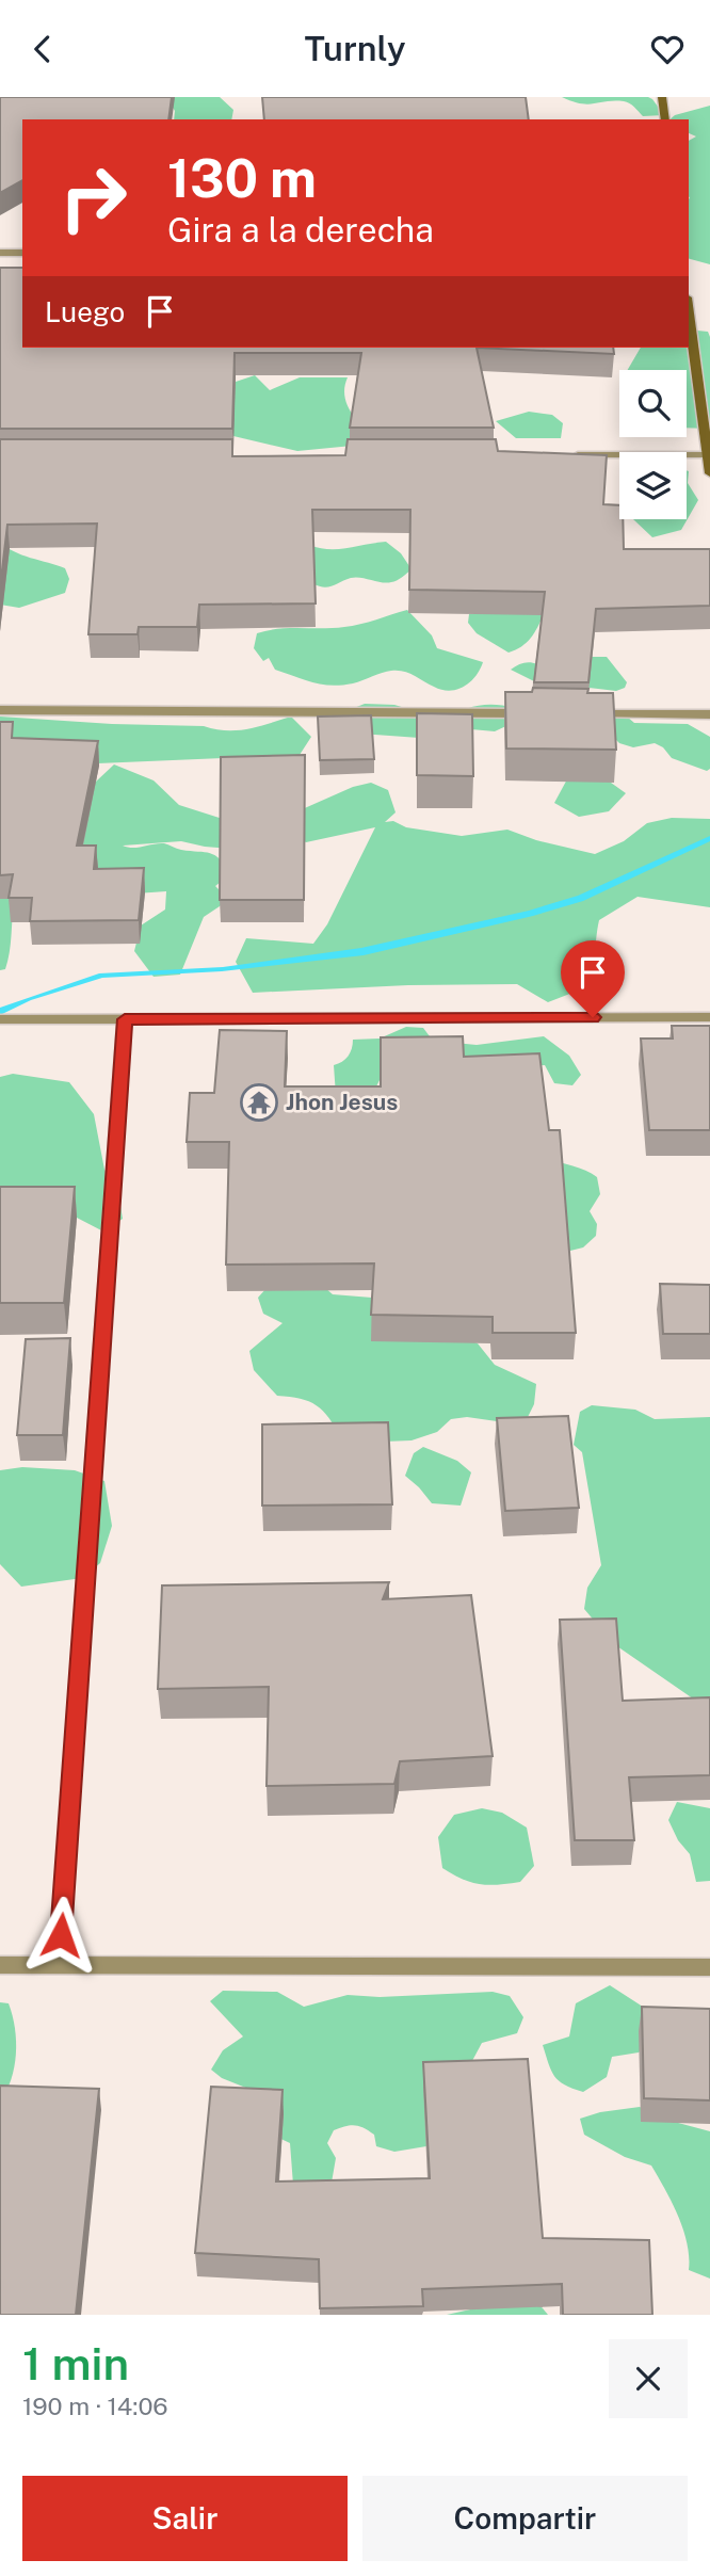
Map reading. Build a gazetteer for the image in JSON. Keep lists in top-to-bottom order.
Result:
{
  "places": {
    "temple": ["Jhon Jesus"]
  },
  "page": {
    "header": "Turnly",
    "turn": ["130 m", "Gira a la derecha"],
    "then": "Luego",
    "heading": ["1 min", "190 m · 14:06"],
    "buttons": ["Salir", "Compartir"]
  }
}
